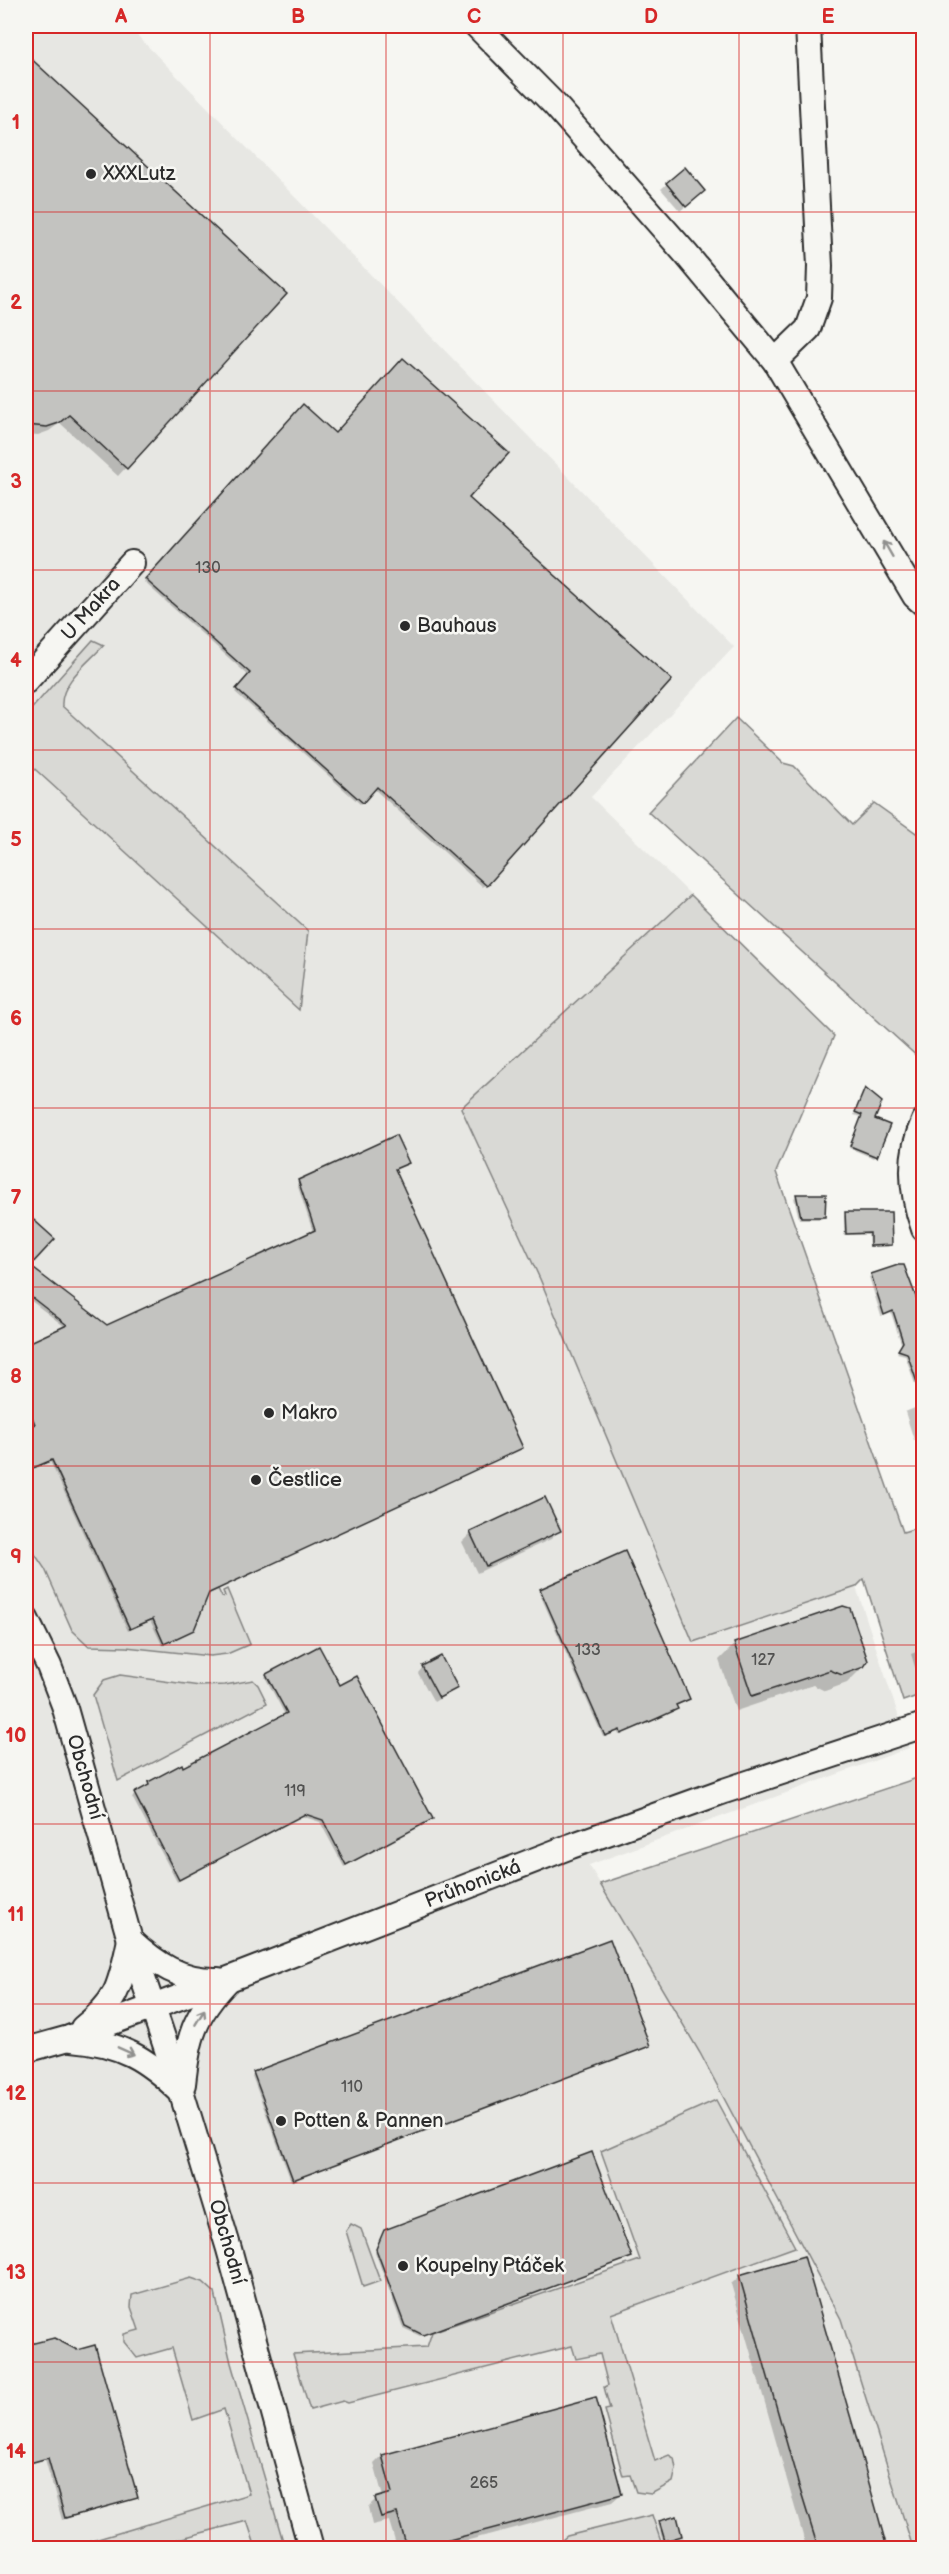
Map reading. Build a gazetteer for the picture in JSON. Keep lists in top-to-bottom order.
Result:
{
  "streets": {
    "street": ["U Makra", "Obchodní", "Průhonická"]
  },
  "crossings": [
    ["Obchodní", "Průhonická"]
  ],
  "places": [
    "XXXLutz",
    "Bauhaus",
    "Makro",
    "Čestlice",
    "Potten & Pannen",
    "Koupelny Ptáček"
  ],
  "house_numbers": [
    "130",
    "133",
    "127",
    "119",
    "110",
    "265"
  ],
  "grid": {
    "columns": [
      "A",
      "B",
      "C",
      "D",
      "E"
    ],
    "rows": [
      "1",
      "2",
      "3",
      "4",
      "5",
      "6",
      "7",
      "8",
      "9",
      "10",
      "11",
      "12",
      "13",
      "14"
    ]
  }
}
